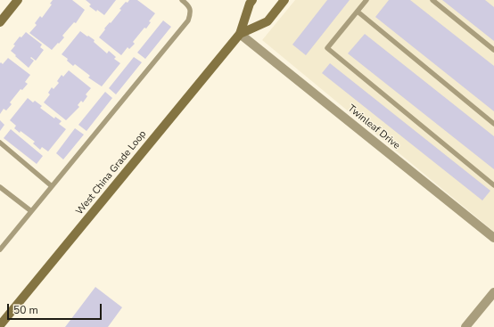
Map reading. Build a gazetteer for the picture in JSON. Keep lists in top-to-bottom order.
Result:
{
  "streets": {
    "main road": ["West China Grade Loop"],
    "street": ["Twinleaf Drive"]
  },
  "crossings": [
    ["Twinleaf Drive", "West China Grade Loop"]
  ],
  "scale_bar": "50 m"
}
